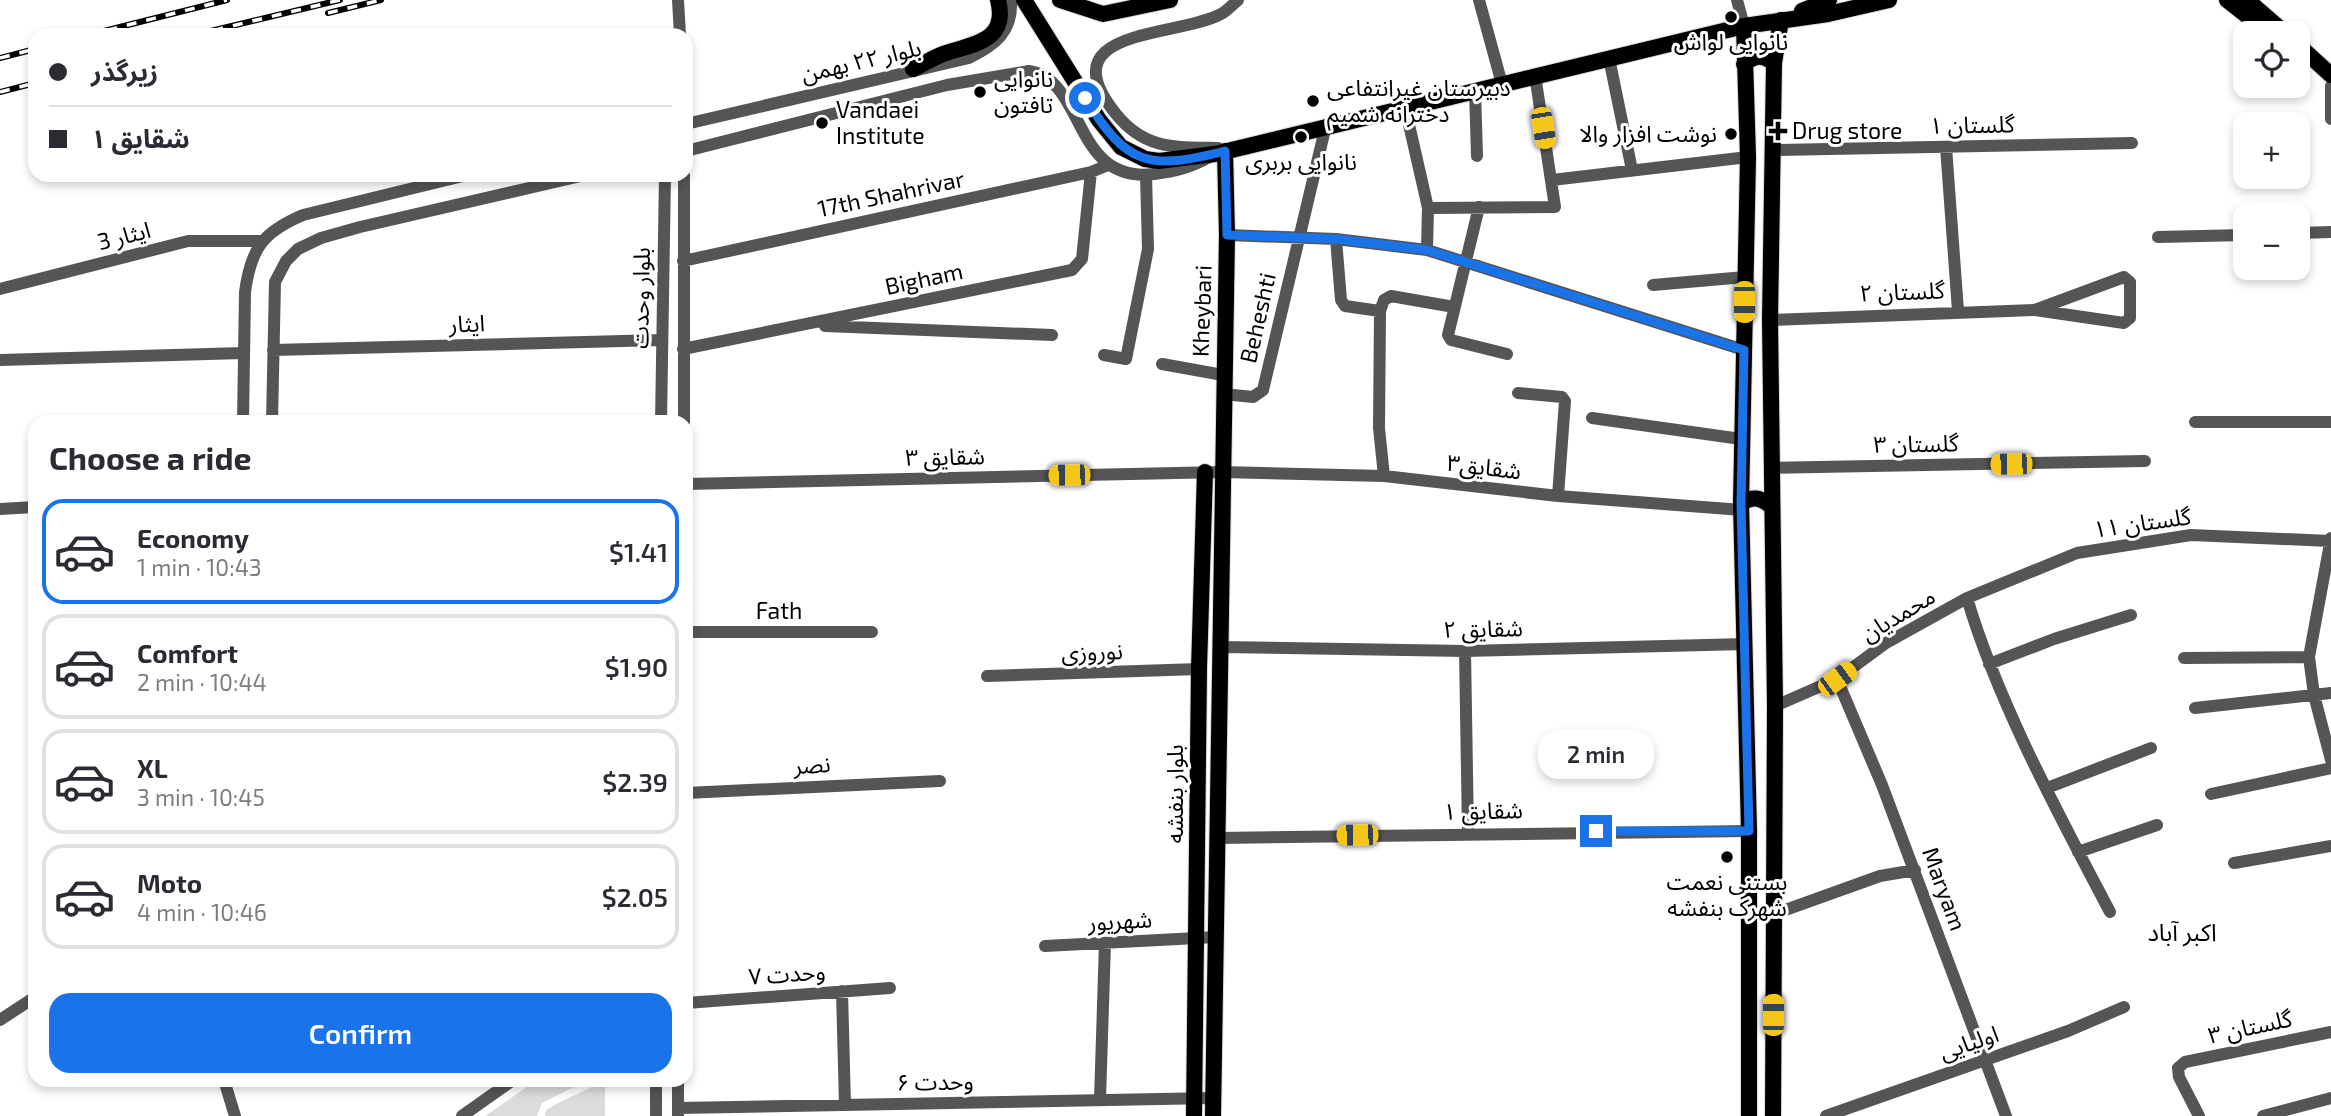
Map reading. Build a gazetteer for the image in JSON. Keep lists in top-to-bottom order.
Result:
{
  "streets": {
    "main road": ["Kheybari", "بلوار بنفشه"],
    "street": [
      "بلوار ۲۲ بهمن",
      "گلستان ۱",
      "17th Shahrivar",
      "ایثار 3",
      "Bigham",
      "گلستان ۲",
      "بلوار وحدت",
      "Beheshti",
      "ایثار",
      "گلستان ۳",
      "شقایق ۳",
      "شقایق۳",
      "گلستان ۱۱",
      "Fath",
      "محمدیان",
      "شقایق ۲",
      "نوروزی",
      "نصر",
      "شقایق ۱",
      "Maryam",
      "شهریور",
      "وحدت ۷",
      "اولیایی",
      "وحدت ۶"
    ]
  },
  "crossings": [
    ["بلوار ۲۲ بهمن", "17th Shahrivar"],
    ["17th Shahrivar", "Bigham"],
    ["17th Shahrivar", "بلوار وحدت"],
    ["Bigham", "بلوار وحدت"],
    ["بلوار وحدت", "ایثار"],
    ["Kheybari", "Beheshti"],
    ["Kheybari", "شقایق ۳"],
    ["Kheybari", "شقایق۳"],
    ["Kheybari", "بلوار بنفشه"],
    ["شقایق ۳", "شقایق۳"],
    ["شقایق ۳", "بلوار بنفشه"],
    ["شقایق۳", "بلوار بنفشه"],
    ["گلستان ۱۱", "محمدیان"],
    ["محمدیان", "Maryam"],
    ["شقایق ۲", "بلوار بنفشه"],
    ["نوروزی", "بلوار بنفشه"],
    ["بلوار بنفشه", "شقایق ۱"],
    ["بلوار بنفشه", "شهریور"],
    ["بلوار بنفشه", "وحدت ۶"],
    ["Maryam", "اولیایی"]
  ],
  "districts": ["اکبر آباد"],
  "places": {
    "other": [
      "نانوایی لواش",
      "نانوایی تافتون",
      "دبیرستان غیرانتفاعی دخترانه شمیم",
      "Vandaei Institute",
      "نوشت افزار والا",
      "نانوایی بربری",
      "بستنی نعمت شهرک بنفشه"
    ],
    "health": ["Drug store"]
  },
  "page": {
    "map_buttons": ["+", "−"],
    "banner": ["زیرگذر", "شقایق ۱"],
    "heading": "Choose a ride",
    "list": [
      {
        "name": "Economy",
        "note": "1 min · 10:43",
        "value": "$1.41"
      },
      {
        "name": "Comfort",
        "note": "2 min · 10:44",
        "value": "$1.90"
      },
      {
        "name": "XL",
        "note": "3 min · 10:45",
        "value": "$2.39"
      },
      {
        "name": "Moto",
        "note": "4 min · 10:46",
        "value": "$2.05"
      }
    ],
    "bubble": "2 min",
    "buttons": "Confirm"
  }
}
